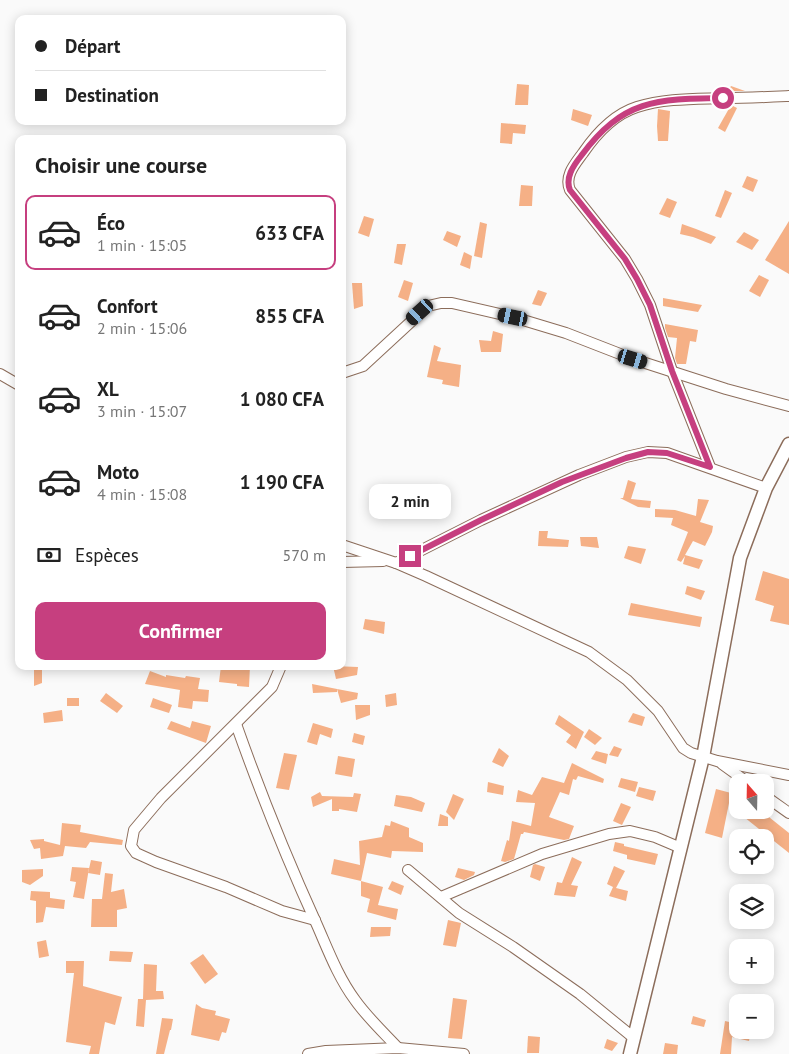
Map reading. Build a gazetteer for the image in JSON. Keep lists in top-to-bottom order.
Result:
{
  "north": "top",
  "page": {
    "banner": ["Départ", "Destination"],
    "heading": "Choisir une course",
    "list": [
      {
        "name": "Éco",
        "note": "1 min · 15:05",
        "value": "633 CFA"
      },
      {
        "name": "Confort",
        "note": "2 min · 15:06",
        "value": "855 CFA"
      },
      {
        "name": "XL",
        "note": "3 min · 15:07",
        "value": "1 080 CFA"
      },
      {
        "name": "Moto",
        "note": "4 min · 15:08",
        "value": "1 190 CFA"
      }
    ],
    "bubble": "2 min",
    "pay": ["Espèces", "570 m"],
    "buttons": "Confirmer",
    "map_buttons": ["+", "−"]
  }
}
